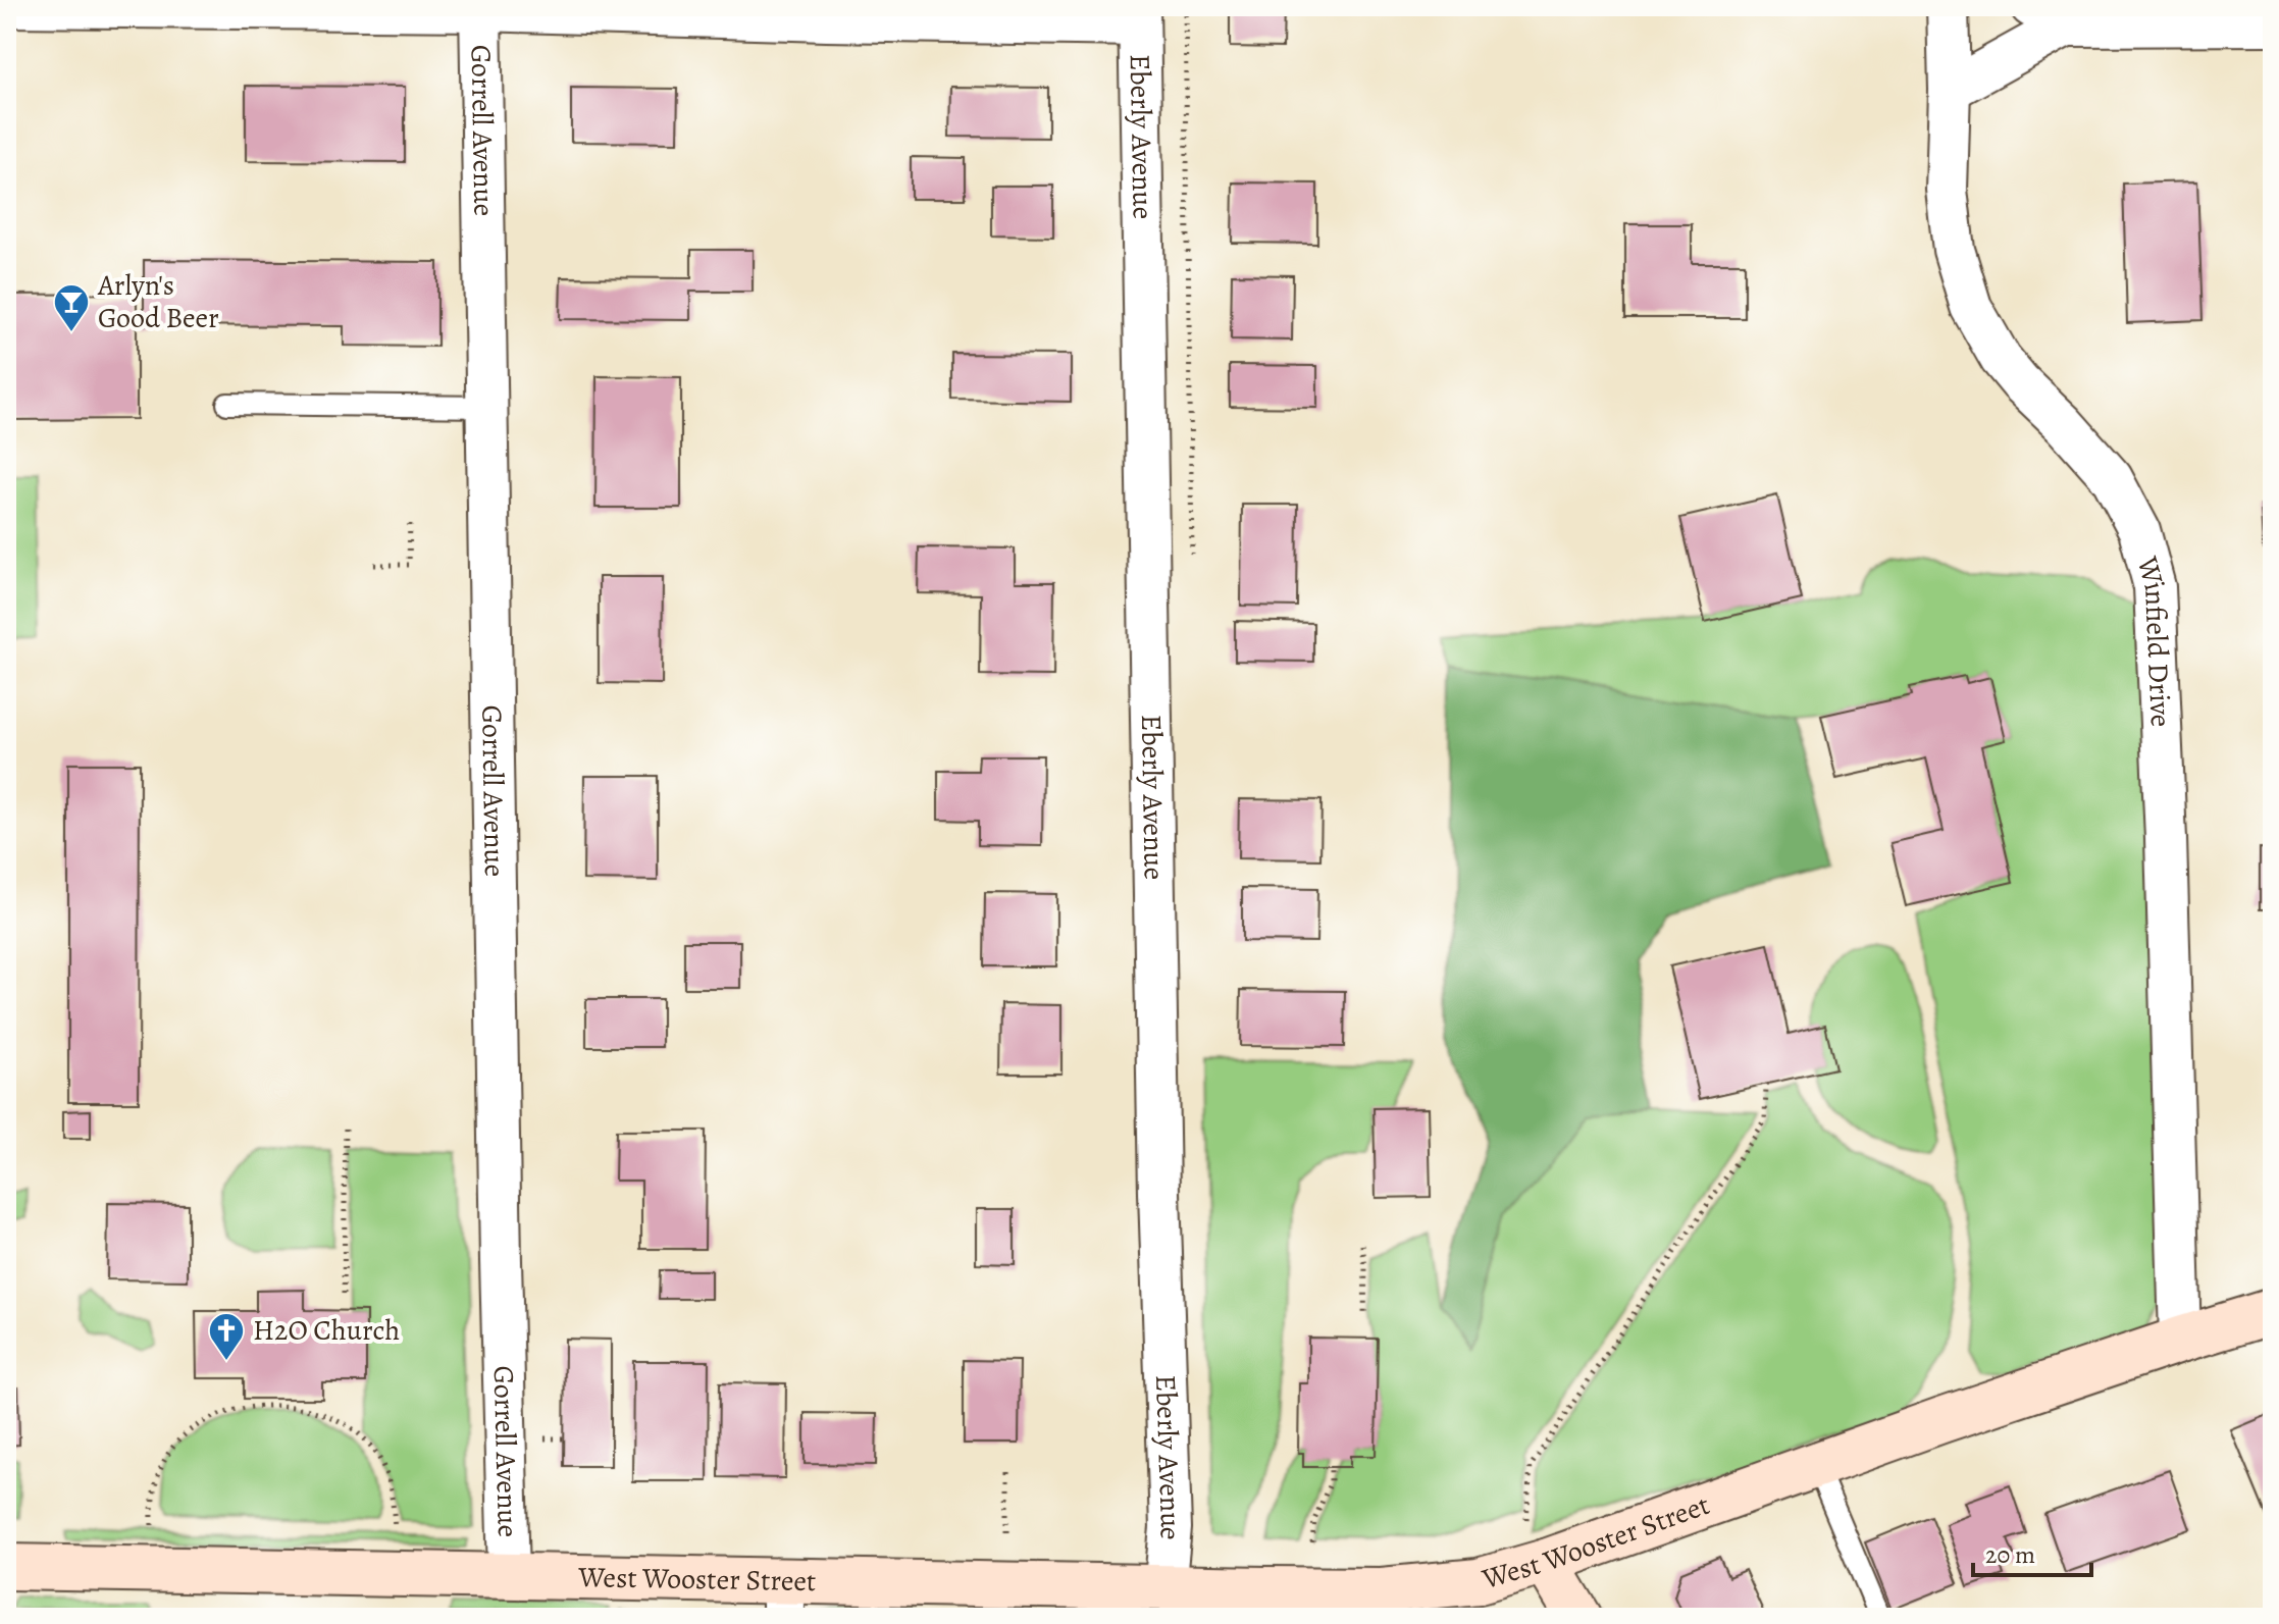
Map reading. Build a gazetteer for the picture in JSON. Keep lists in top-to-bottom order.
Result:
{
  "streets": {
    "main road": ["West Wooster Street"],
    "street": ["Gorrell Avenue", "Eberly Avenue", "Winfield Drive"]
  },
  "crossings": [
    ["Gorrell Avenue", "West Wooster Street"],
    ["Eberly Avenue", "West Wooster Street"],
    ["Winfield Drive", "West Wooster Street"]
  ],
  "places": {
    "bar": ["Arlyn's Good Beer"],
    "church": ["H2O Church"]
  },
  "scale_bar": "20 m"
}
